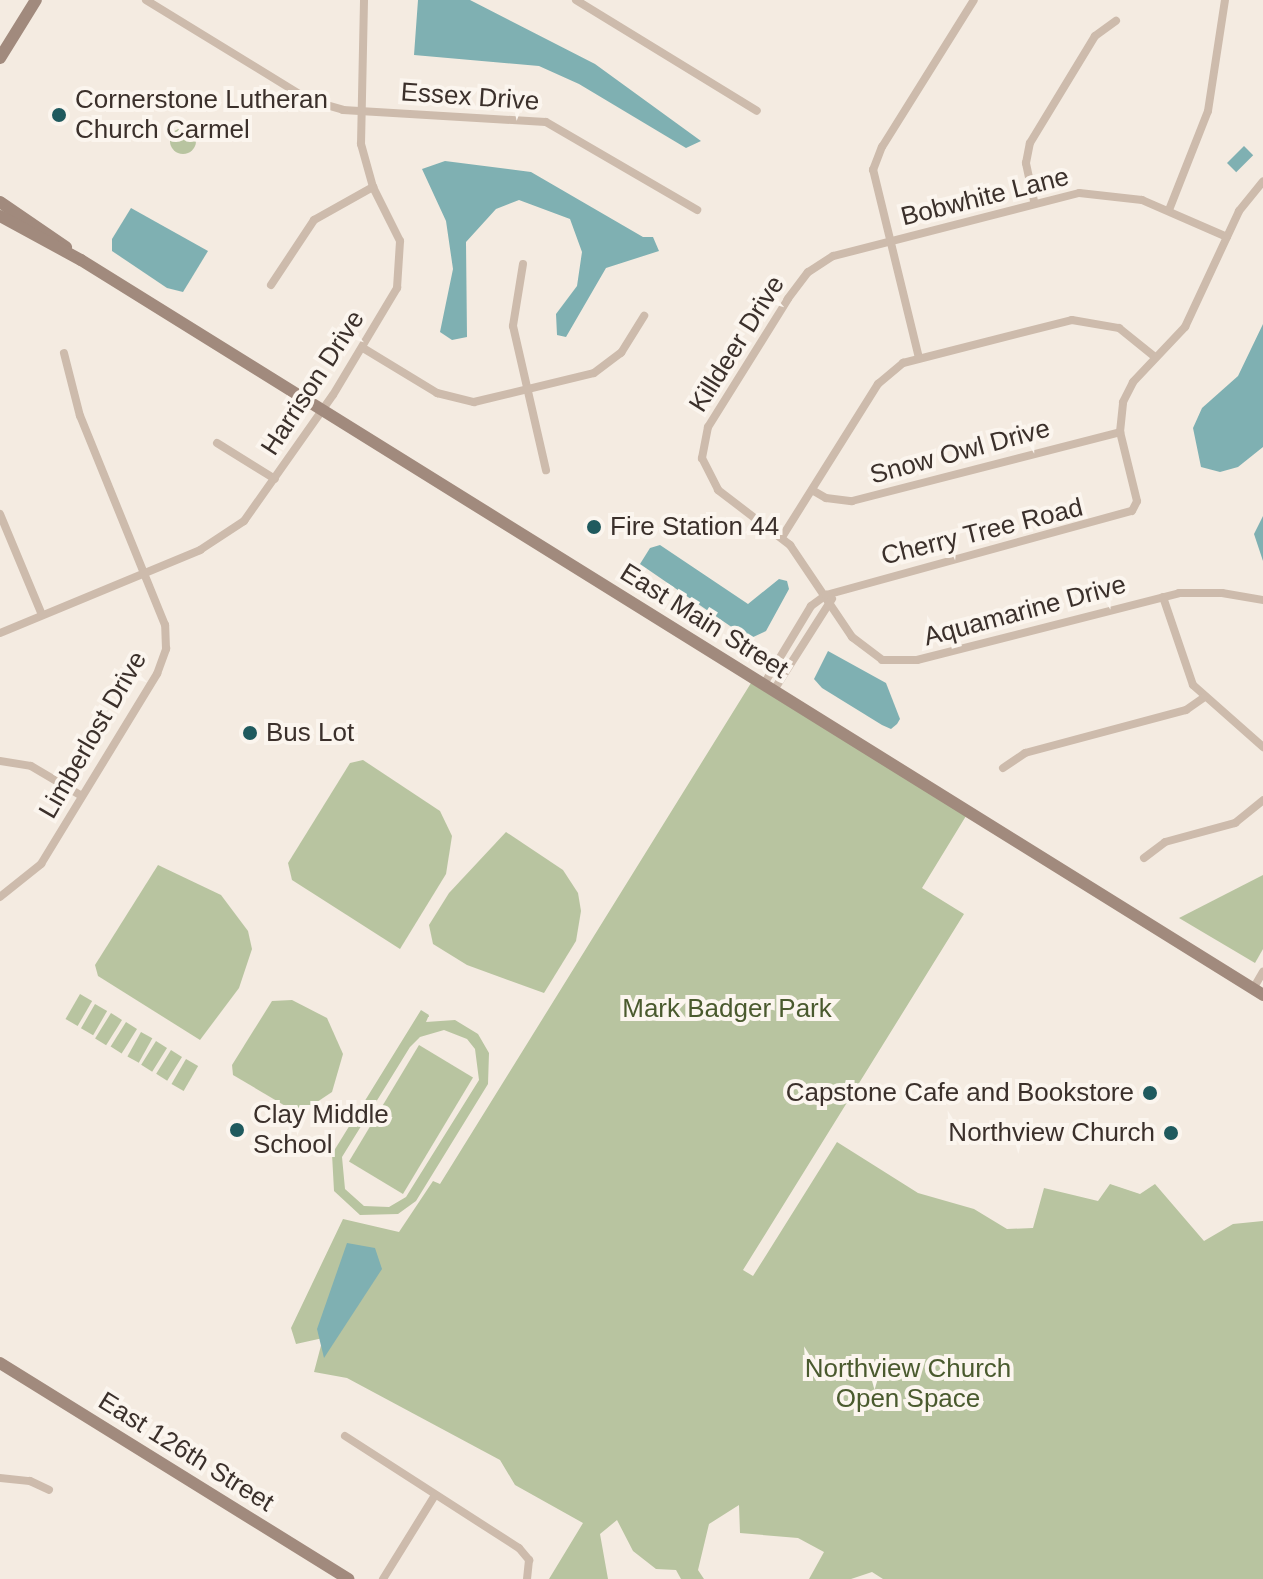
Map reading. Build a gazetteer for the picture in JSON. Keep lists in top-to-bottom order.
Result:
{
  "streets": {
    "main road": ["East Main Street", "East 126th Street"],
    "street": [
      "Essex Drive",
      "Bobwhite Lane",
      "Killdeer Drive",
      "Harrison Drive",
      "Snow Owl Drive",
      "Cherry Tree Road",
      "Aquamarine Drive",
      "Limberlost Drive"
    ]
  },
  "crossings": [
    ["Essex Drive", "Harrison Drive"],
    ["Bobwhite Lane", "Killdeer Drive"],
    ["Killdeer Drive", "Cherry Tree Road"],
    ["Killdeer Drive", "Aquamarine Drive"],
    ["Harrison Drive", "East Main Street"],
    ["Harrison Drive", "Limberlost Drive"],
    ["Snow Owl Drive", "Cherry Tree Road"],
    ["Cherry Tree Road", "Aquamarine Drive"]
  ],
  "parks": ["Mark Badger Park", "Northview Church Open Space"],
  "places": [
    "Cornerstone Lutheran Church Carmel",
    "Fire Station 44",
    "Bus Lot",
    "Capstone Cafe and Bookstore",
    "Clay Middle School",
    "Northview Church"
  ]
}
